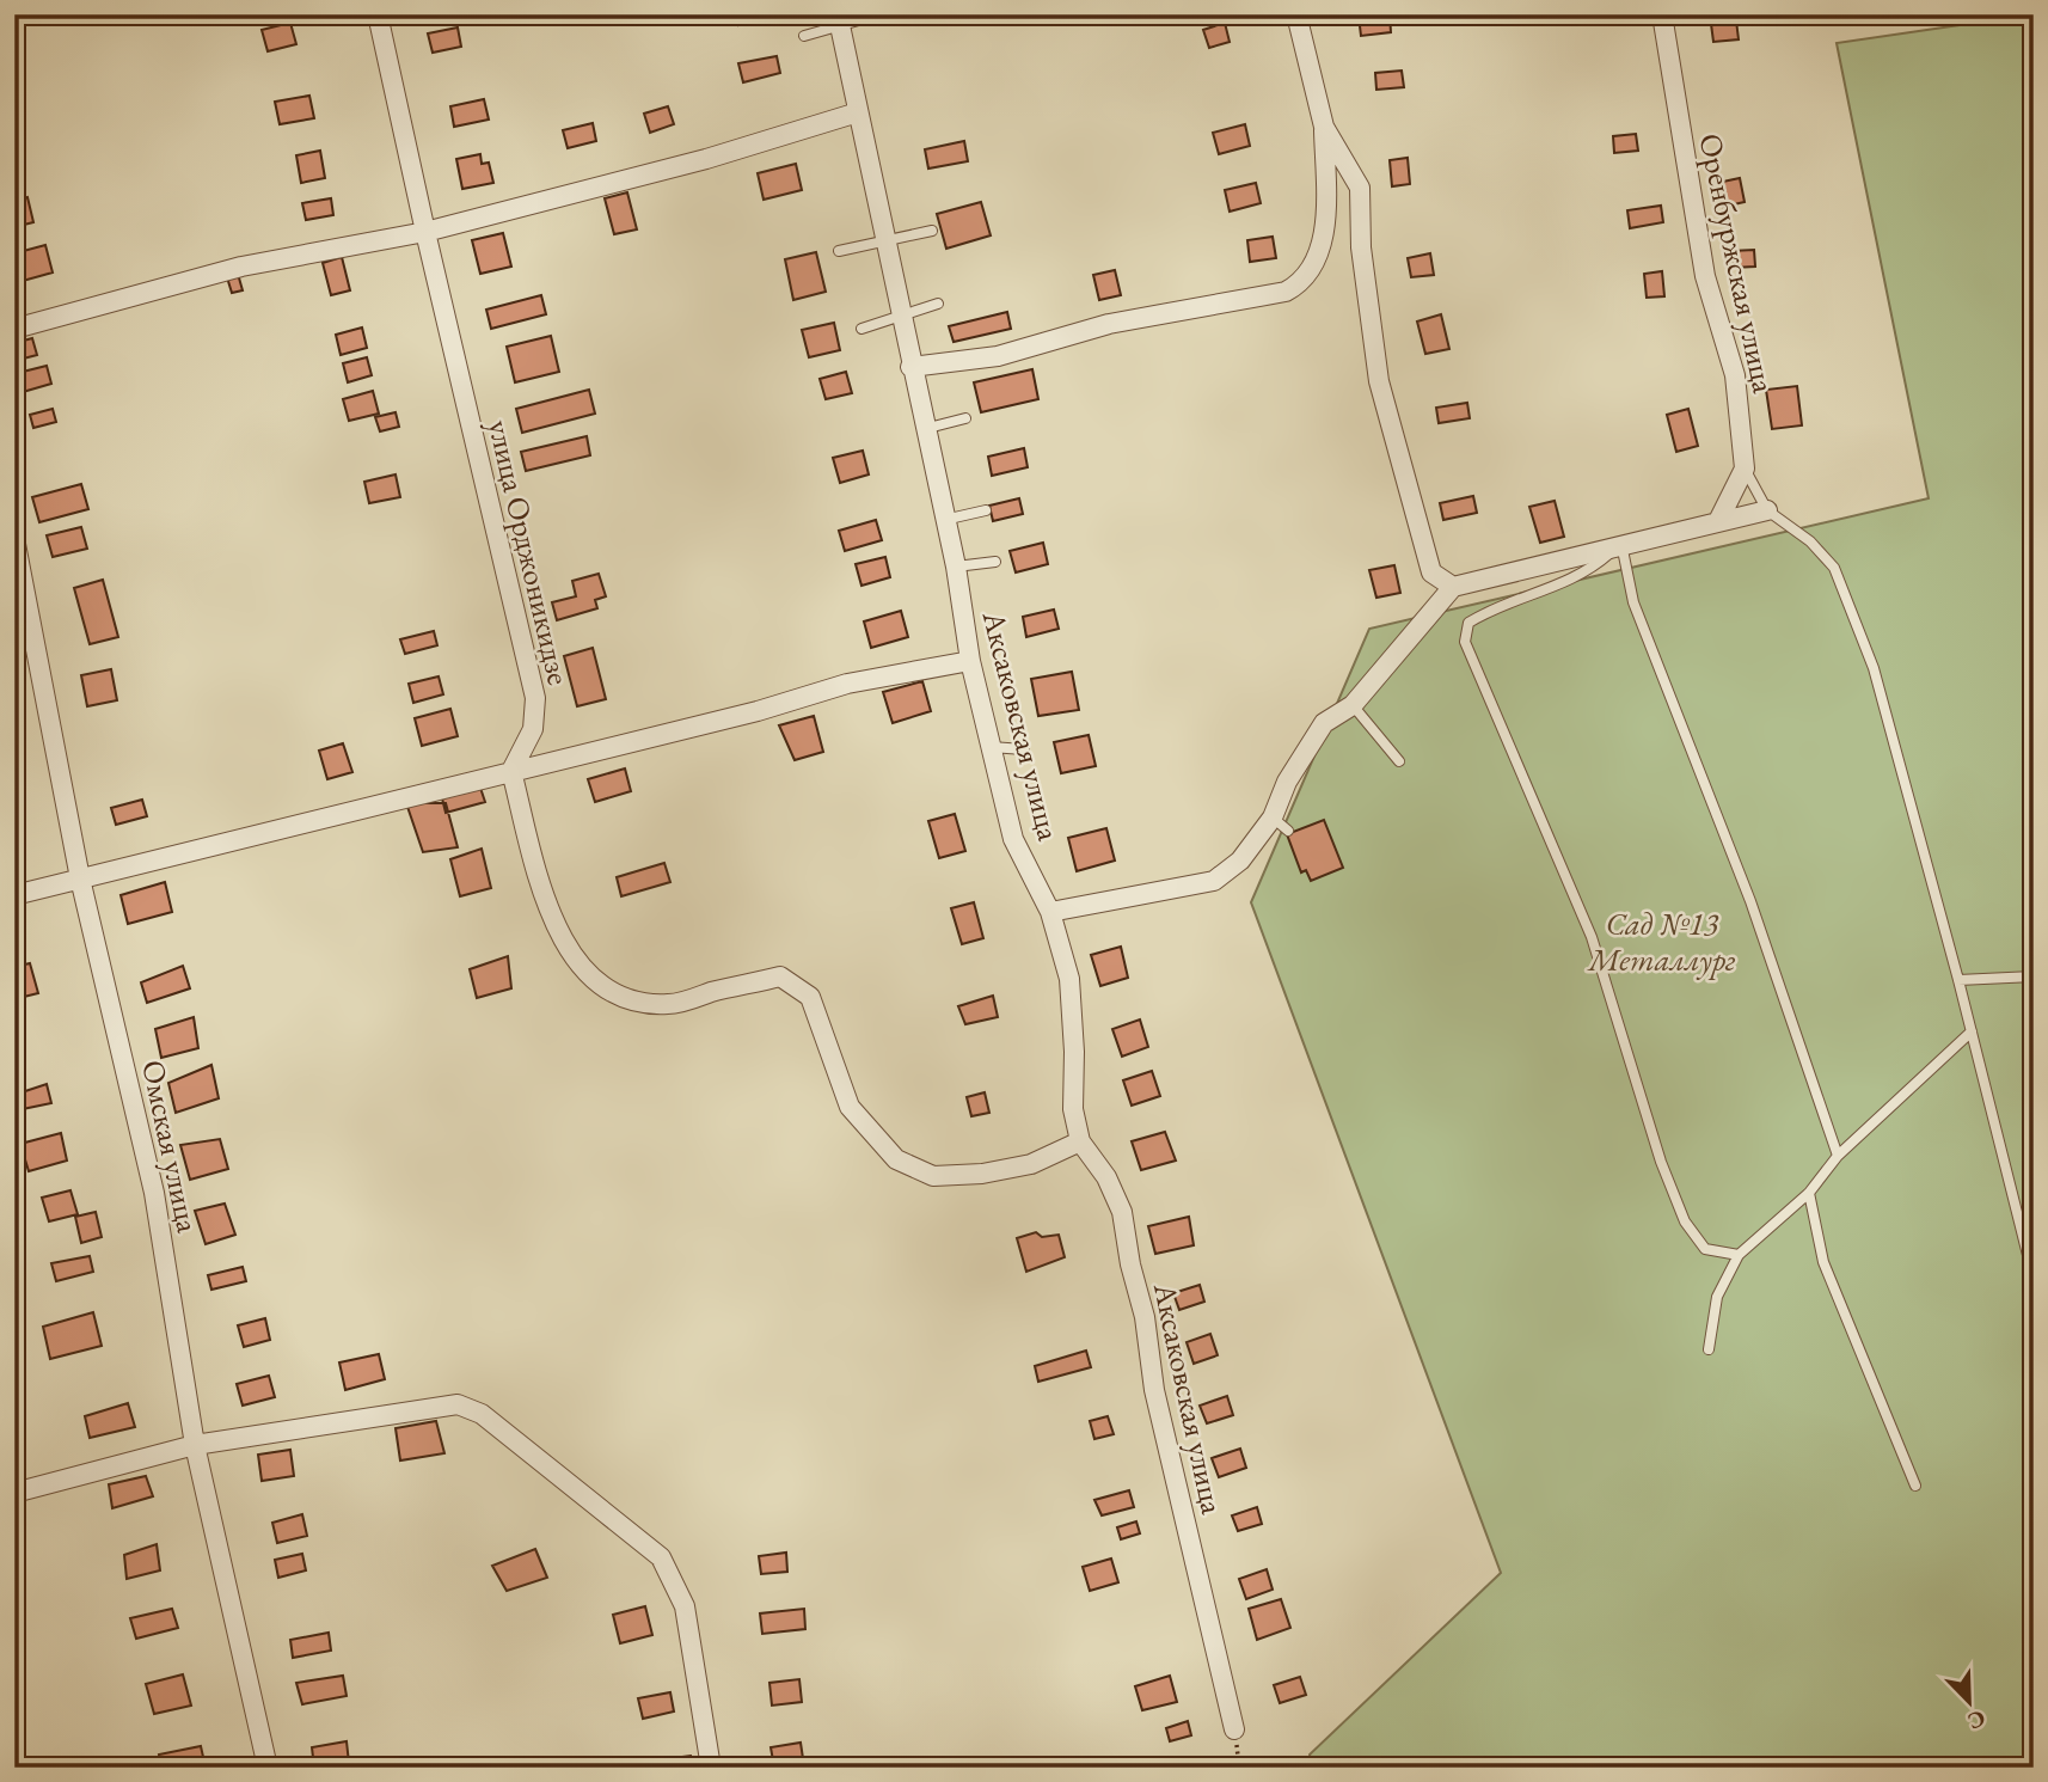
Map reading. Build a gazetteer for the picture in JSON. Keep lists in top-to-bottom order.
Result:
{
  "streets": {
    "street": [
      "Оренбуржская улица",
      "улица Орджоникидзе",
      "Аксаковская улица",
      "Омская улица"
    ]
  },
  "parks": ["Сад №13 Металлург"],
  "north": "bottom right"
}
